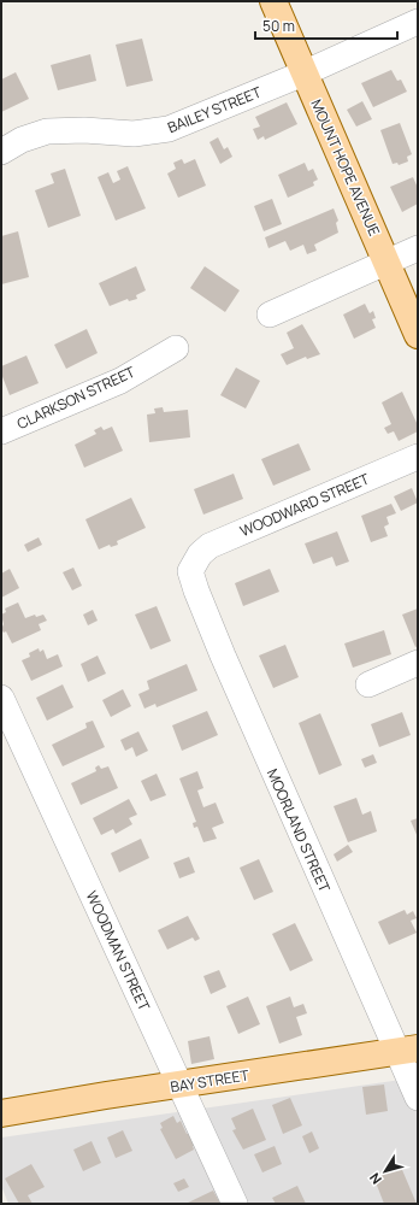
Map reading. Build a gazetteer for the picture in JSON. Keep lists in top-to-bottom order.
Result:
{
  "streets": {
    "main road": ["MOUNT HOPE AVENUE", "BAY STREET"],
    "street": [
      "BAILEY STREET",
      "CLARKSON STREET",
      "WOODWARD STREET",
      "MOORLAND STREET",
      "WOODMAN STREET"
    ]
  },
  "crossings": [
    ["BAILEY STREET", "MOUNT HOPE AVENUE"],
    ["WOODWARD STREET", "MOORLAND STREET"],
    ["MOORLAND STREET", "BAY STREET"],
    ["WOODMAN STREET", "BAY STREET"]
  ],
  "scale_bar": "50 m",
  "north": "bottom left"
}
